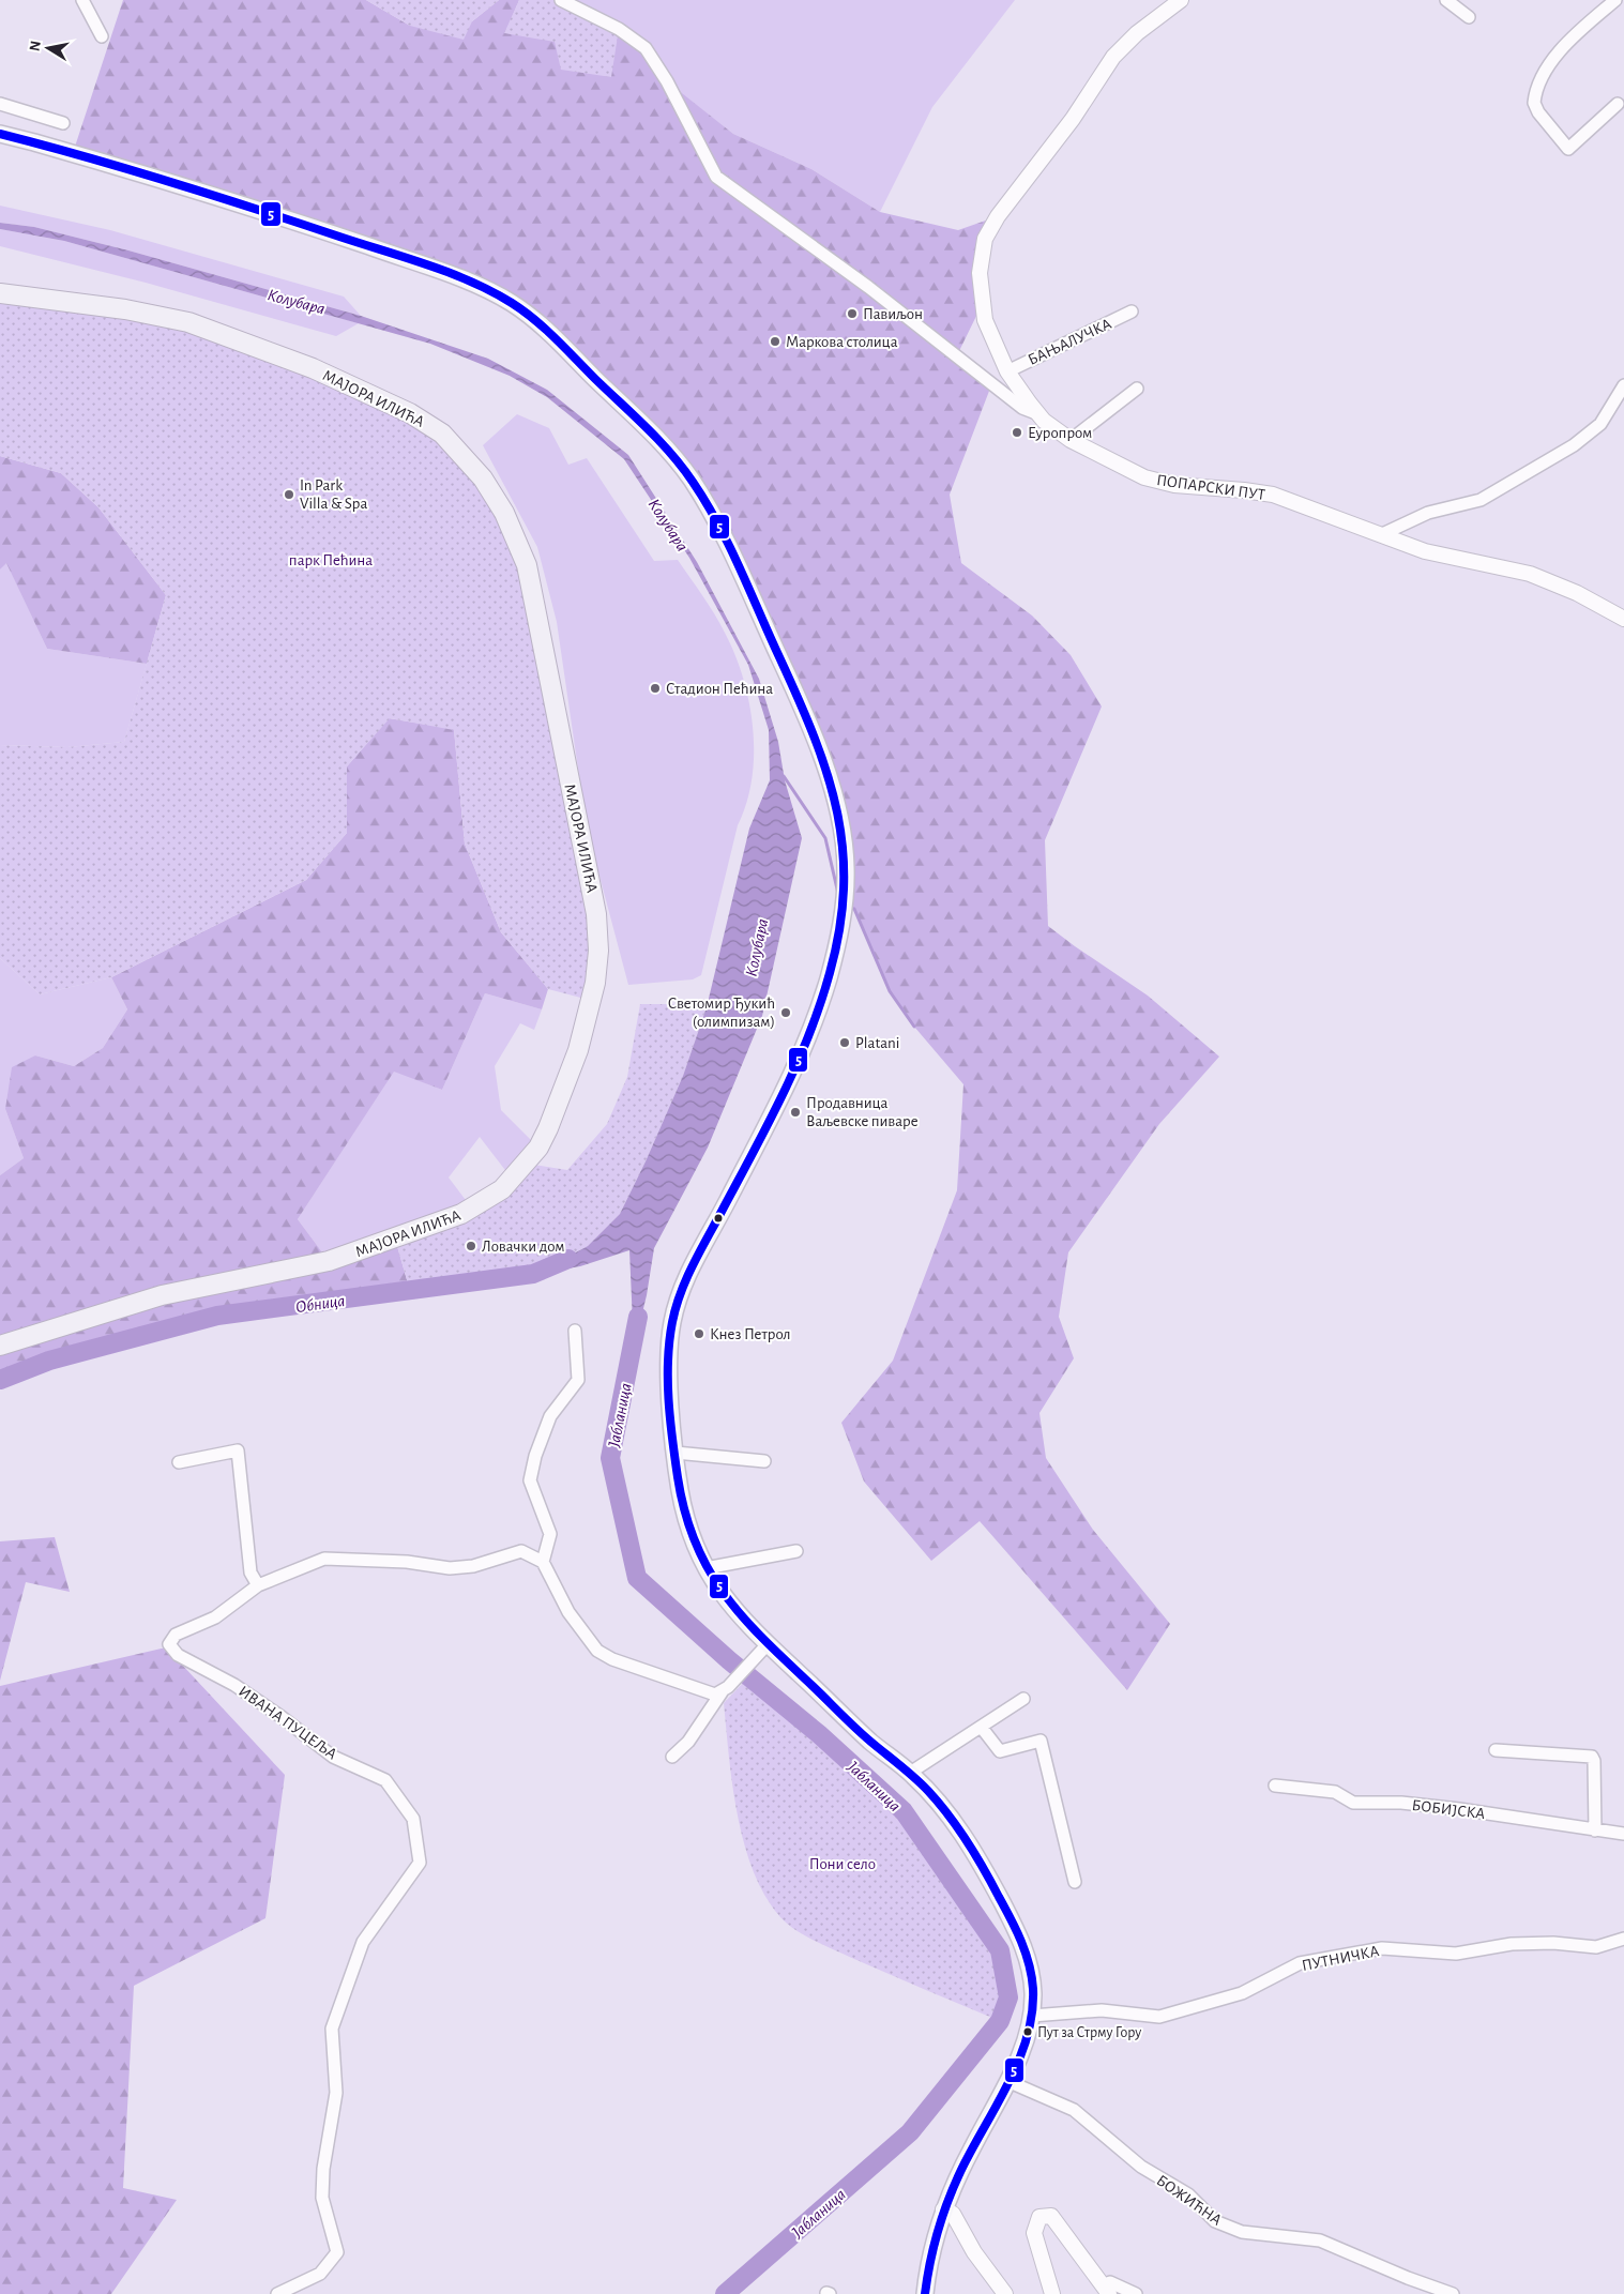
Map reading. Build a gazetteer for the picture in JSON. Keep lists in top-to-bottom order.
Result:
{
  "streets": {
    "main road": ["МАЈОРА ИЛИЋА"],
    "street": [
      "БАЊАЛУЧКА",
      "ПОПАРСКИ ПУТ",
      "ИВАНА ПУЦЕЉА",
      "БОБИЈСКА",
      "ПУТНИЧКА",
      "БОЖИЋНА"
    ]
  },
  "crossings": [
    ["БАЊАЛУЧКА", "ПОПАРСКИ ПУТ"]
  ],
  "water": ["Колубара", "Обница", "Јабланица"],
  "parks": ["парк Пећина", "Пони село"],
  "places": [
    "Павиљон",
    "Маркова столица",
    "Еуропром",
    "In Park Villa & Spa",
    "Стадион Пећина",
    "Светомир Ђукић (олимпизам)",
    "Platani",
    "Продавница Ваљевске пиваре",
    "Ловачки дом",
    "Кнез Петрол",
    "Пут за Стрму Гору"
  ],
  "lines": ["transit line 5"],
  "north": "left"
}
